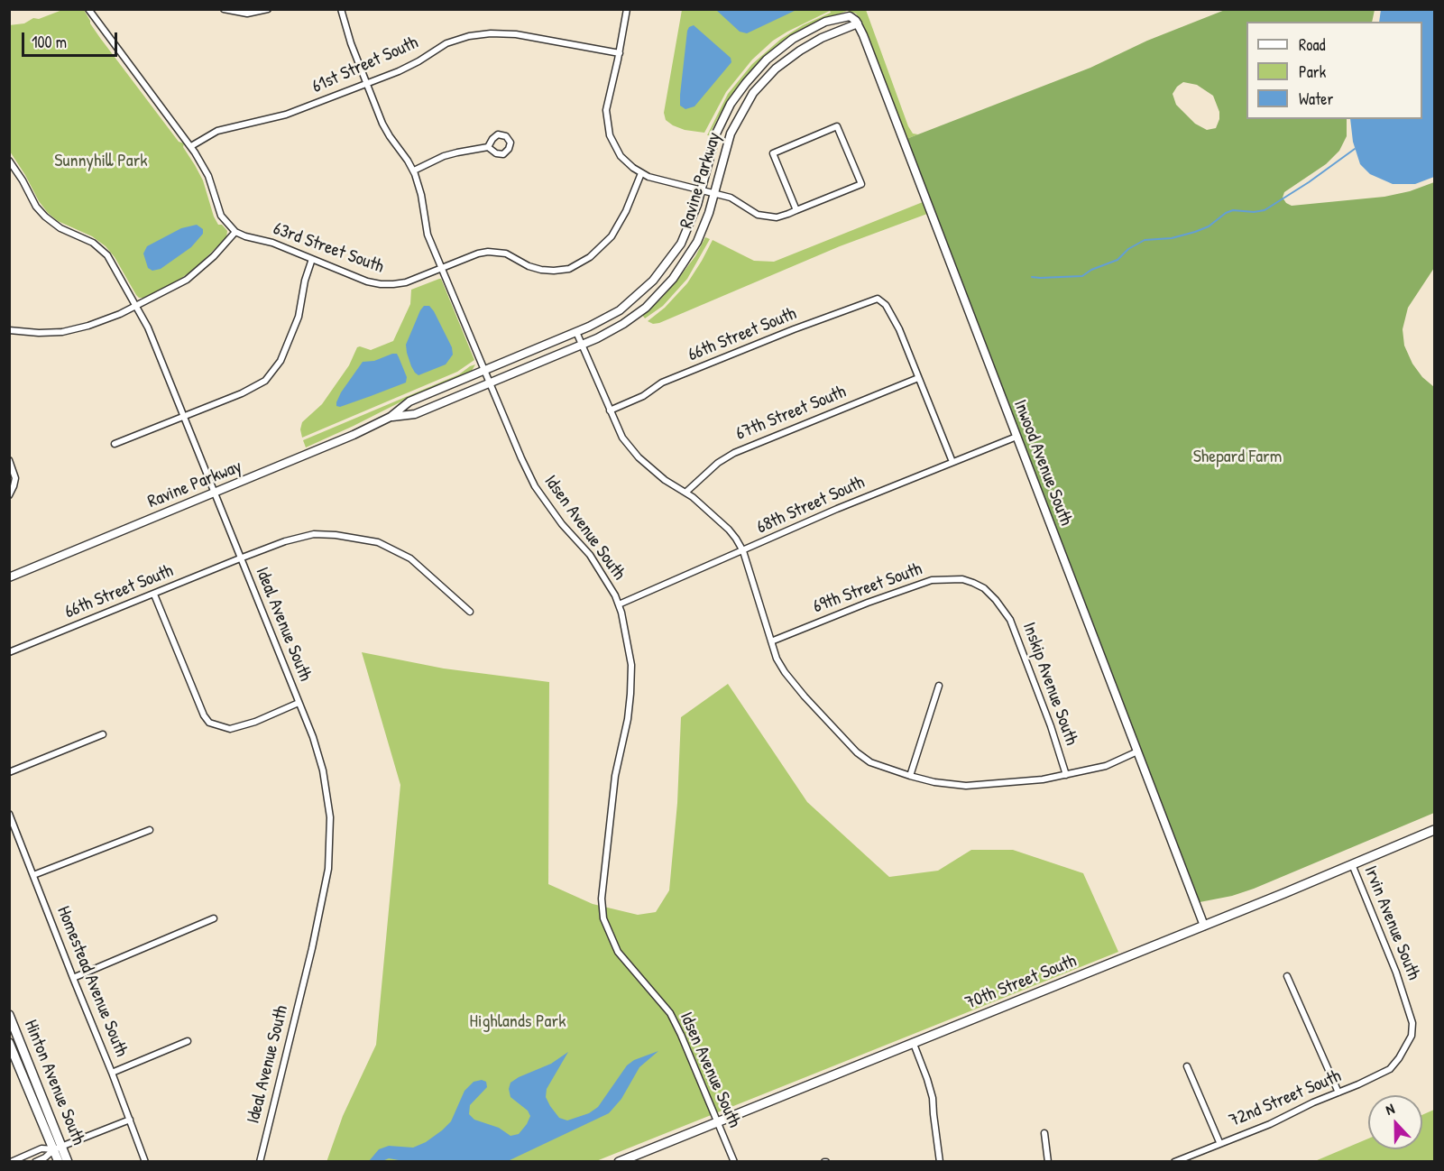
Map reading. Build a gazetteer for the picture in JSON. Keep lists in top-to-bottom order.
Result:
{
  "streets": {
    "main road": ["70th Street South", "Hinton Avenue South"],
    "street": [
      "61st Street South",
      "Ravine Parkway",
      "63rd Street South",
      "66th Street South",
      "67th Street South",
      "Inwood Avenue South",
      "68th Street South",
      "Idsen Avenue South",
      "69th Street South",
      "Ideal Avenue South",
      "Inskip Avenue South",
      "Irvin Avenue South",
      "Homestead Avenue South",
      "72nd Street South"
    ]
  },
  "crossings": [
    ["61st Street South", "Idsen Avenue South"],
    ["Ravine Parkway", "Inwood Avenue South"],
    ["Ravine Parkway", "Idsen Avenue South"],
    ["Ravine Parkway", "Ideal Avenue South"],
    ["63rd Street South", "Idsen Avenue South"],
    ["66th Street South", "67th Street South"],
    ["66th Street South", "Ideal Avenue South"],
    ["Inwood Avenue South", "68th Street South"],
    ["Inwood Avenue South", "70th Street South"],
    ["68th Street South", "Idsen Avenue South"],
    ["Idsen Avenue South", "70th Street South"],
    ["69th Street South", "Inskip Avenue South"],
    ["Irvin Avenue South", "70th Street South"],
    ["Irvin Avenue South", "72nd Street South"]
  ],
  "parks": ["Sunnyhill Park", "Shepard Farm", "Highlands Park"],
  "legend": ["Road", "Park", "Water"],
  "scale_bar": "100 m",
  "north": "top"
}
